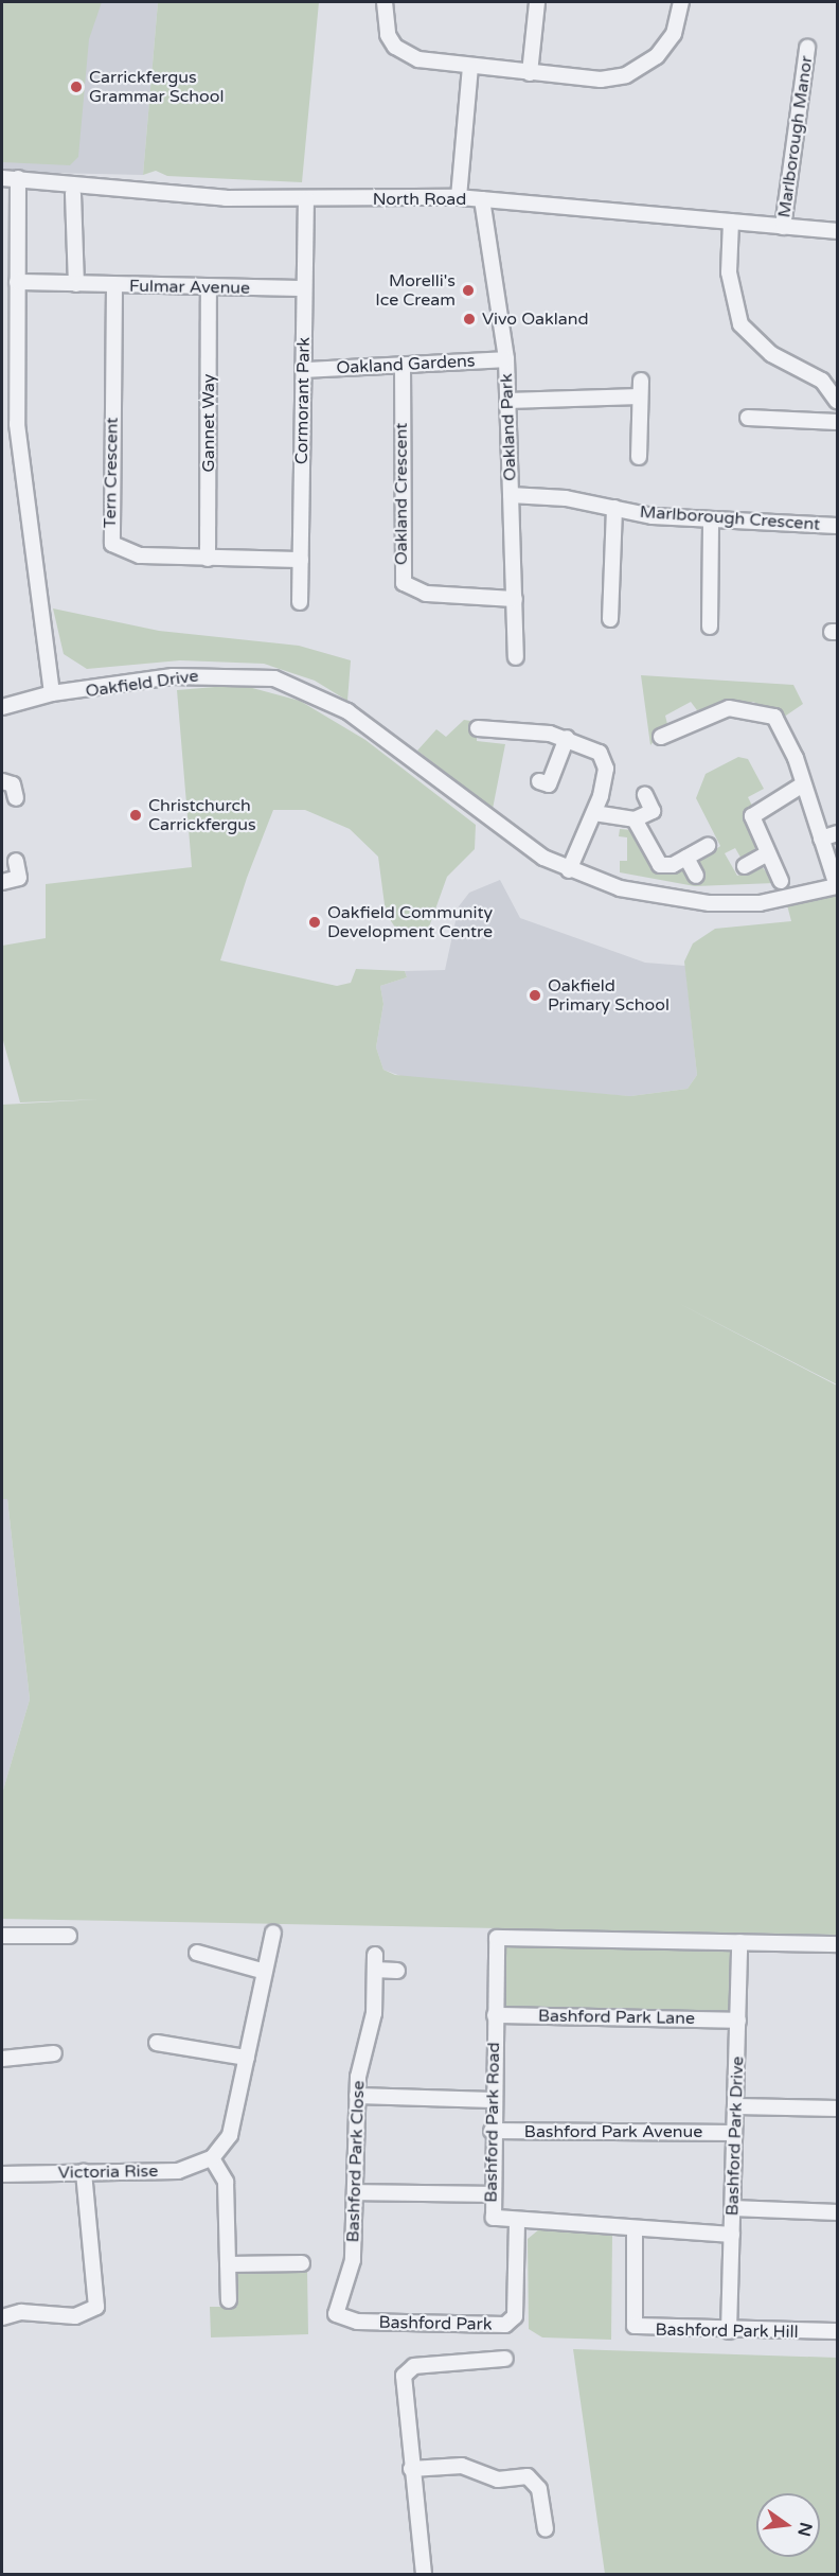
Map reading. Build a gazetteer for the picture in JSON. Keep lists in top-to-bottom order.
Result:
{
  "streets": {
    "street": [
      "Marlborough Manor",
      "North Road",
      "Fulmar Avenue",
      "Oakland Gardens",
      "Cormorant Park",
      "Gannet Way",
      "Oakland Park",
      "Tern Crescent",
      "Oakland Crescent",
      "Marlborough Crescent",
      "Oakfield Drive",
      "Bashford Park Lane",
      "Bashford Park Road",
      "Bashford Park Avenue",
      "Bashford Park Drive",
      "Bashford Park Close",
      "Victoria Rise",
      "Bashford Park",
      "Bashford Park Hill"
    ]
  },
  "crossings": [
    ["Marlborough Manor", "North Road"],
    ["North Road", "Cormorant Park"],
    ["North Road", "Oakland Park"],
    ["Fulmar Avenue", "Cormorant Park"],
    ["Fulmar Avenue", "Gannet Way"],
    ["Fulmar Avenue", "Tern Crescent"],
    ["Oakland Gardens", "Cormorant Park"],
    ["Oakland Gardens", "Oakland Park"],
    ["Oakland Gardens", "Oakland Crescent"],
    ["Cormorant Park", "Tern Crescent"],
    ["Gannet Way", "Tern Crescent"],
    ["Oakland Park", "Oakland Crescent"],
    ["Oakland Park", "Marlborough Crescent"],
    ["Bashford Park Lane", "Bashford Park Road"],
    ["Bashford Park Lane", "Bashford Park Drive"],
    ["Bashford Park Road", "Bashford Park Avenue"],
    ["Bashford Park Road", "Bashford Park Drive"],
    ["Bashford Park Road", "Bashford Park"],
    ["Bashford Park Road", "Bashford Park Hill"],
    ["Bashford Park Avenue", "Bashford Park Drive"],
    ["Bashford Park Drive", "Bashford Park Hill"],
    ["Bashford Park Close", "Bashford Park"]
  ],
  "places": [
    "Carrickfergus Grammar School",
    "Morelli's Ice Cream",
    "Vivo Oakland",
    "Christchurch Carrickfergus",
    "Oakfield Community Development Centre",
    "Oakfield Primary School"
  ],
  "north": "right"
}
